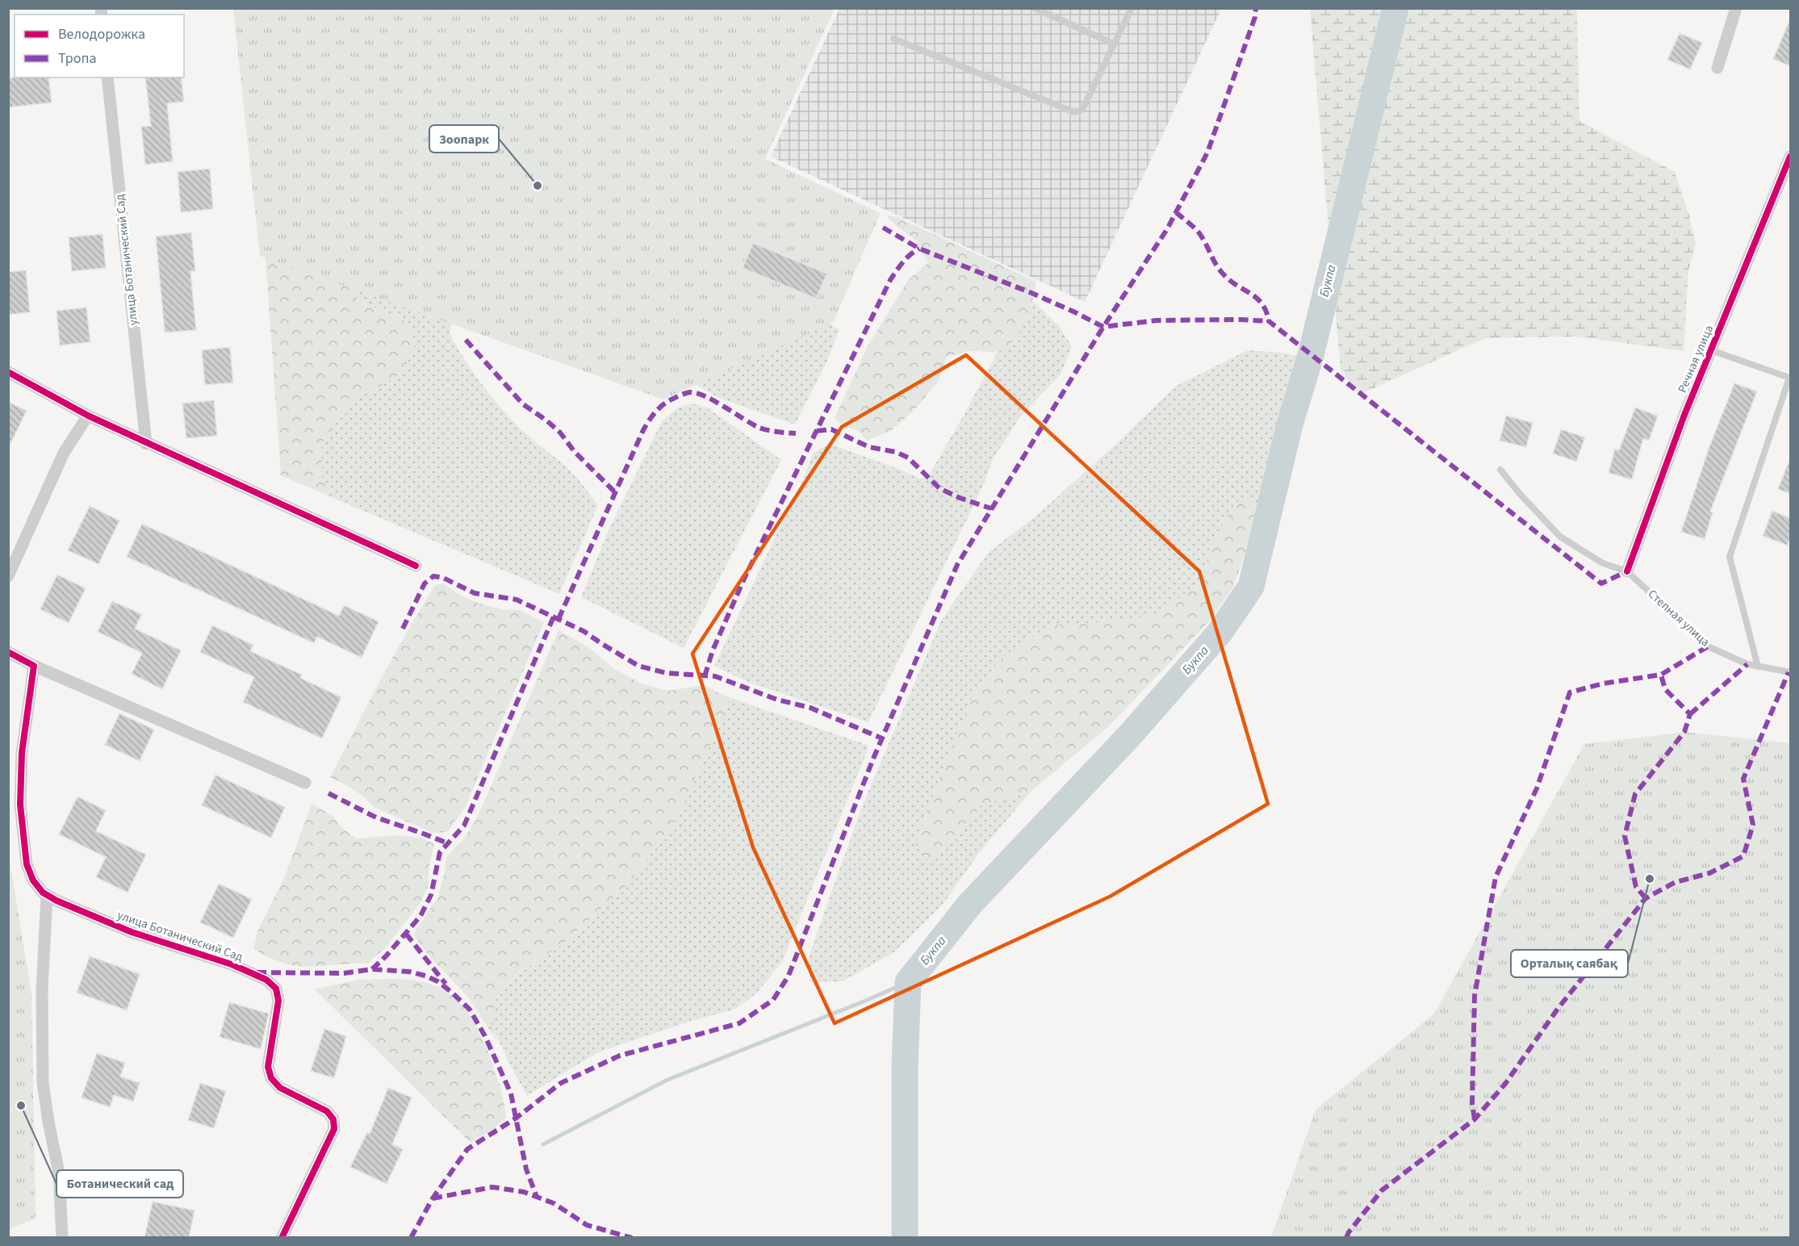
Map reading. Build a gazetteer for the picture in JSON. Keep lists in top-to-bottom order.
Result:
{
  "streets": {
    "street": ["улица Ботанический Сад", "Речная улица"],
    "lane": ["Степная улица"]
  },
  "crossings": [
    ["Речная улица", "Степная улица"]
  ],
  "water": ["Букпа"],
  "places": ["Зоопарк", "Орталық саябақ", "Ботанический сад"],
  "legend": ["Велодорожка", "Тропа"]
}
